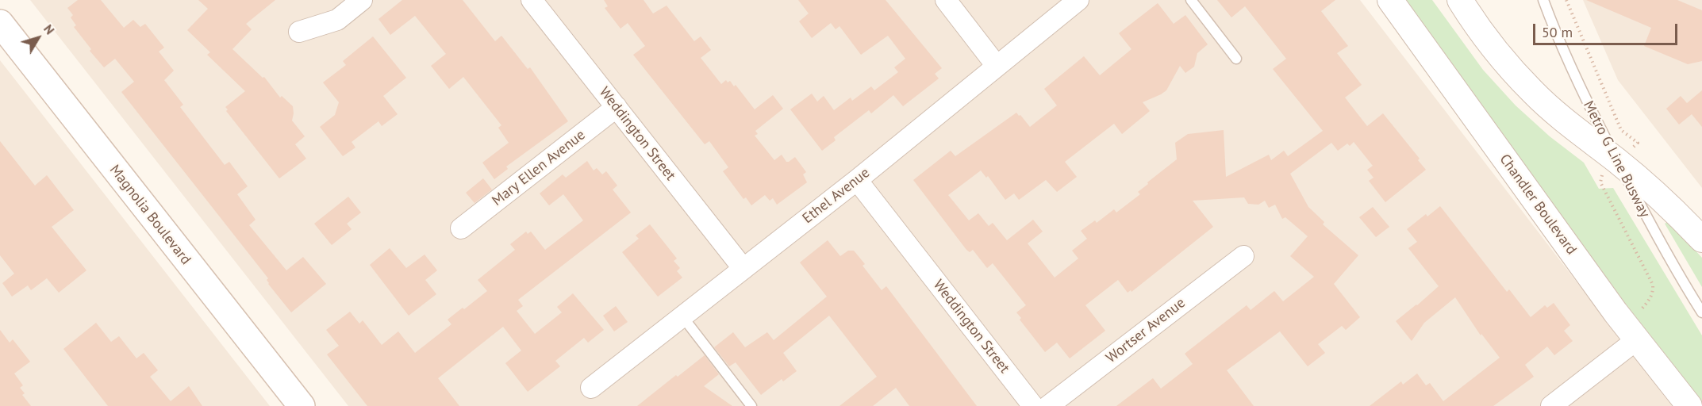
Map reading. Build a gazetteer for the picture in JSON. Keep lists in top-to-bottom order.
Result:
{
  "streets": {
    "main road": ["Magnolia Boulevard"],
    "street": [
      "Weddington Street",
      "Mary Ellen Avenue",
      "Ethel Avenue",
      "Chandler Boulevard",
      "Wortser Avenue"
    ],
    "lane": ["Metro G Line Busway"]
  },
  "crossings": [
    ["Weddington Street", "Mary Ellen Avenue"],
    ["Weddington Street", "Ethel Avenue"]
  ],
  "scale_bar": "50 m",
  "north": "top right"
}
